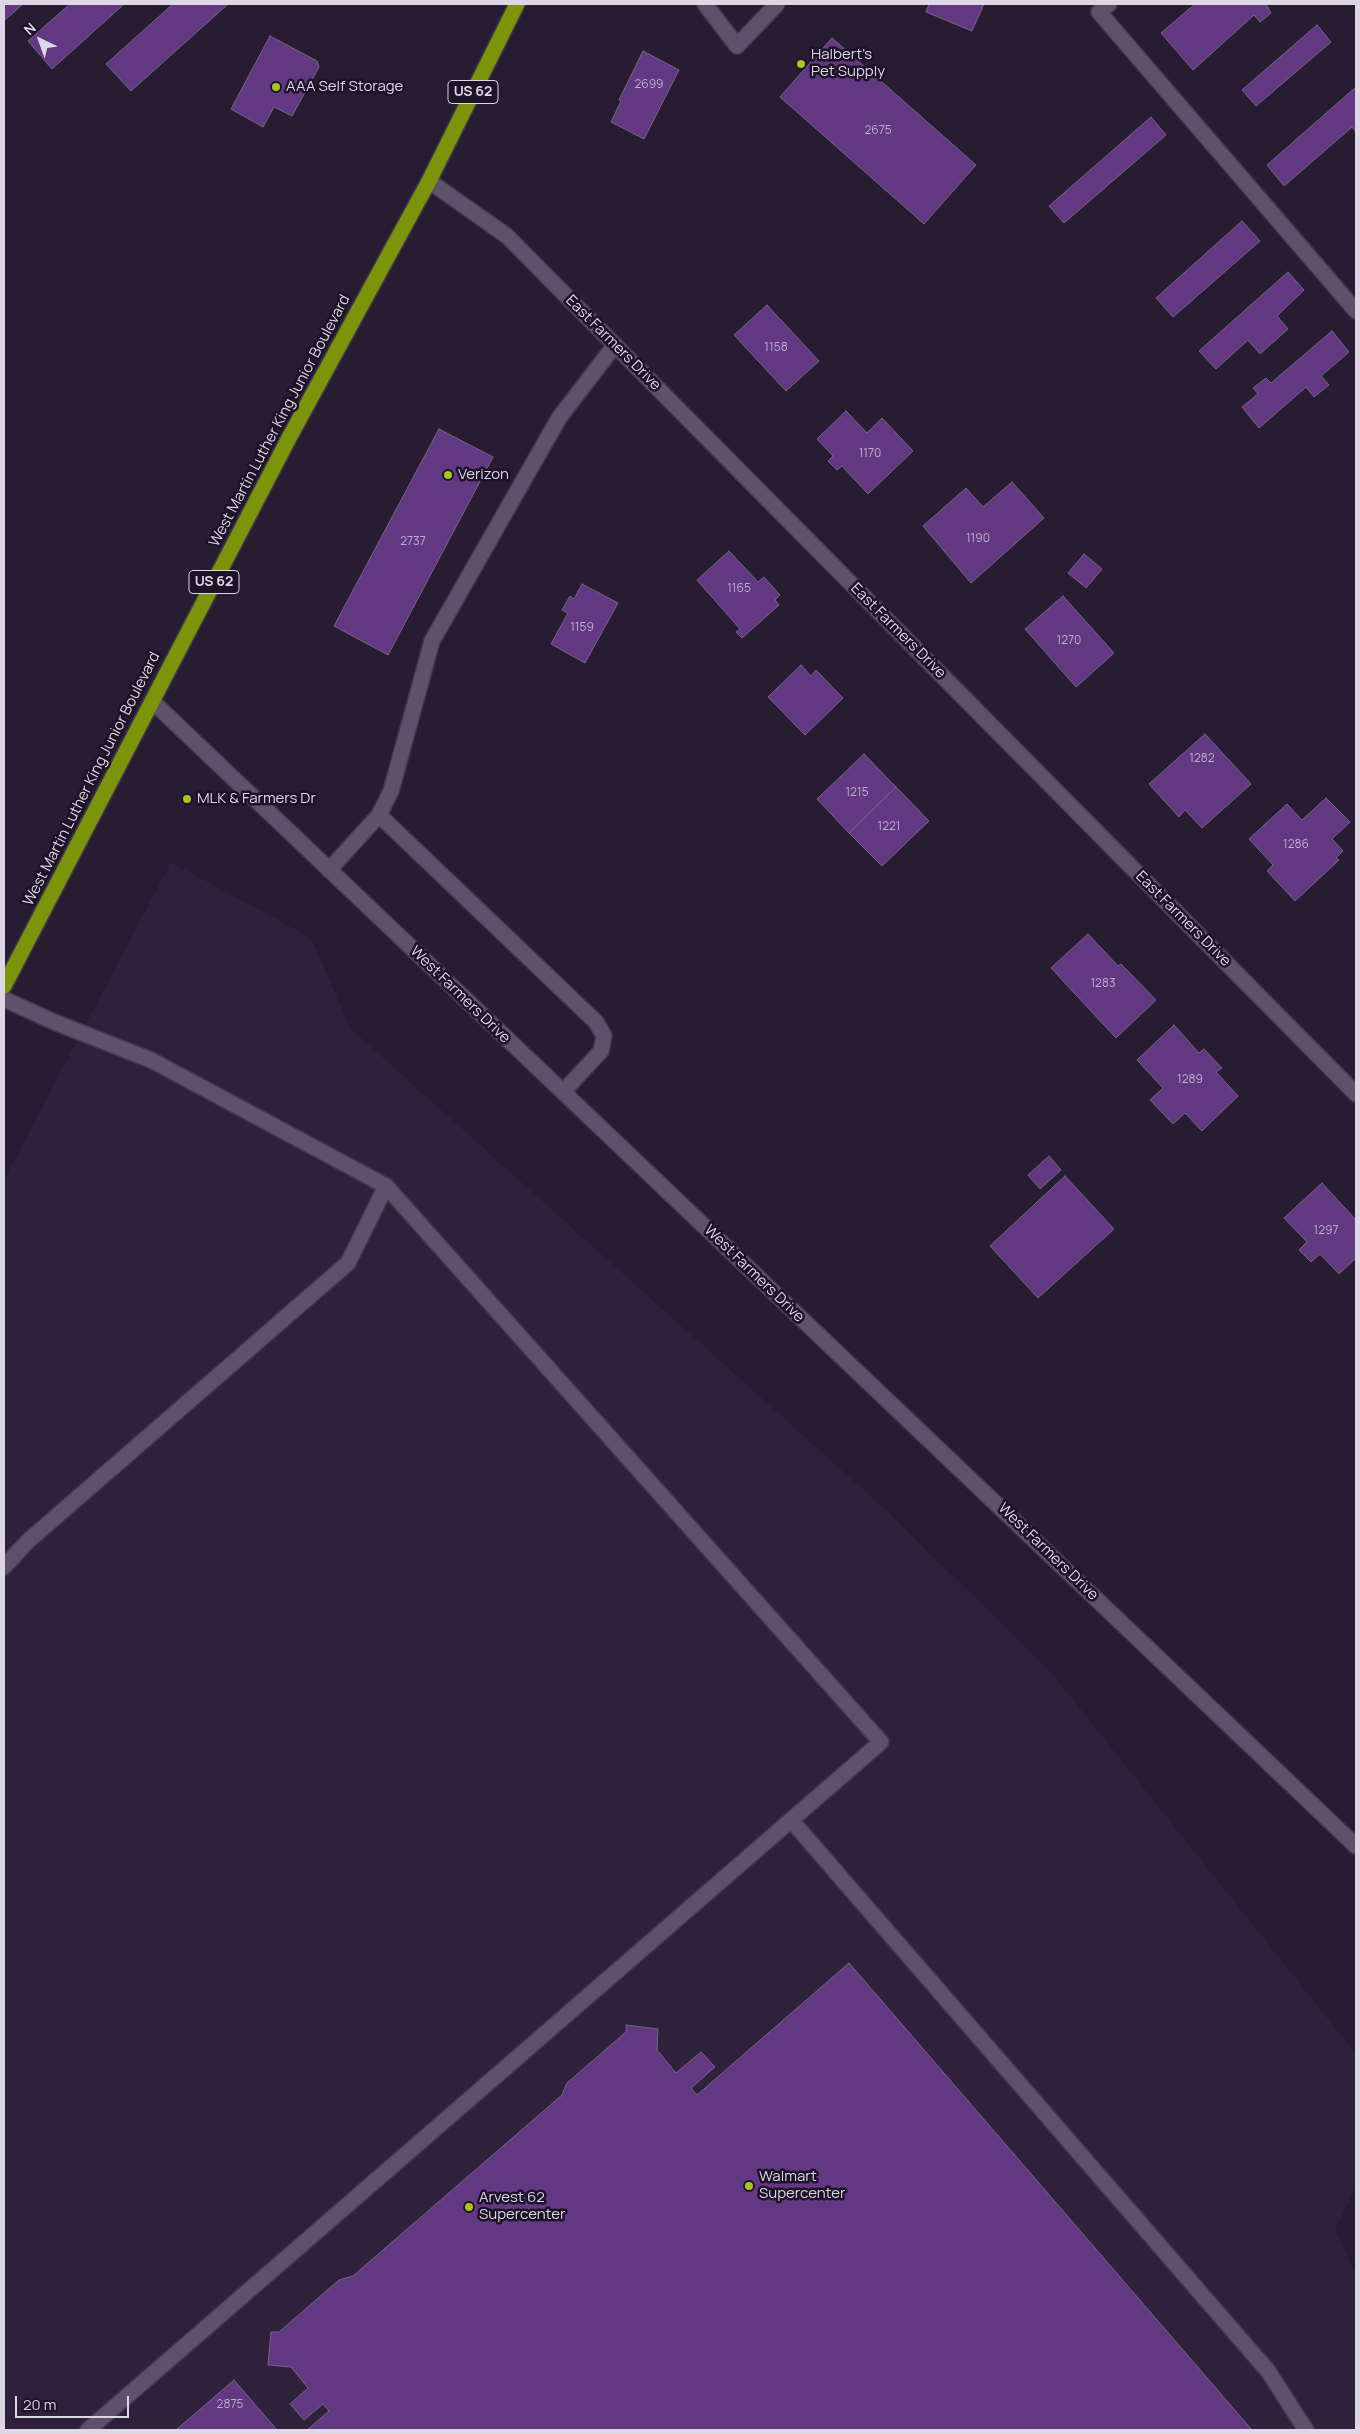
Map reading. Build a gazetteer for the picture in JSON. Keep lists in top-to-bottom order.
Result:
{
  "streets": {
    "highway": ["US 62", "West Martin Luther King Junior Boulevard"],
    "street": ["East Farmers Drive", "West Farmers Drive"]
  },
  "crossings": [
    ["East Farmers Drive", "West Martin Luther King Junior Boulevard"],
    ["West Martin Luther King Junior Boulevard", "West Farmers Drive"]
  ],
  "places": [
    "Halbert's Pet Supply",
    "AAA Self Storage",
    "Verizon",
    "MLK & Farmers Dr",
    "Walmart Supercenter",
    "Arvest 62 Supercenter"
  ],
  "house_numbers": [
    "2699",
    "2675",
    "1158",
    "1170",
    "1190",
    "2737",
    "1165",
    "1159",
    "1270",
    "1282",
    "1215",
    "1221",
    "1286",
    "1283",
    "1289",
    "1297",
    "2875"
  ],
  "scale_bar": "20 m",
  "north": "top left"
}
